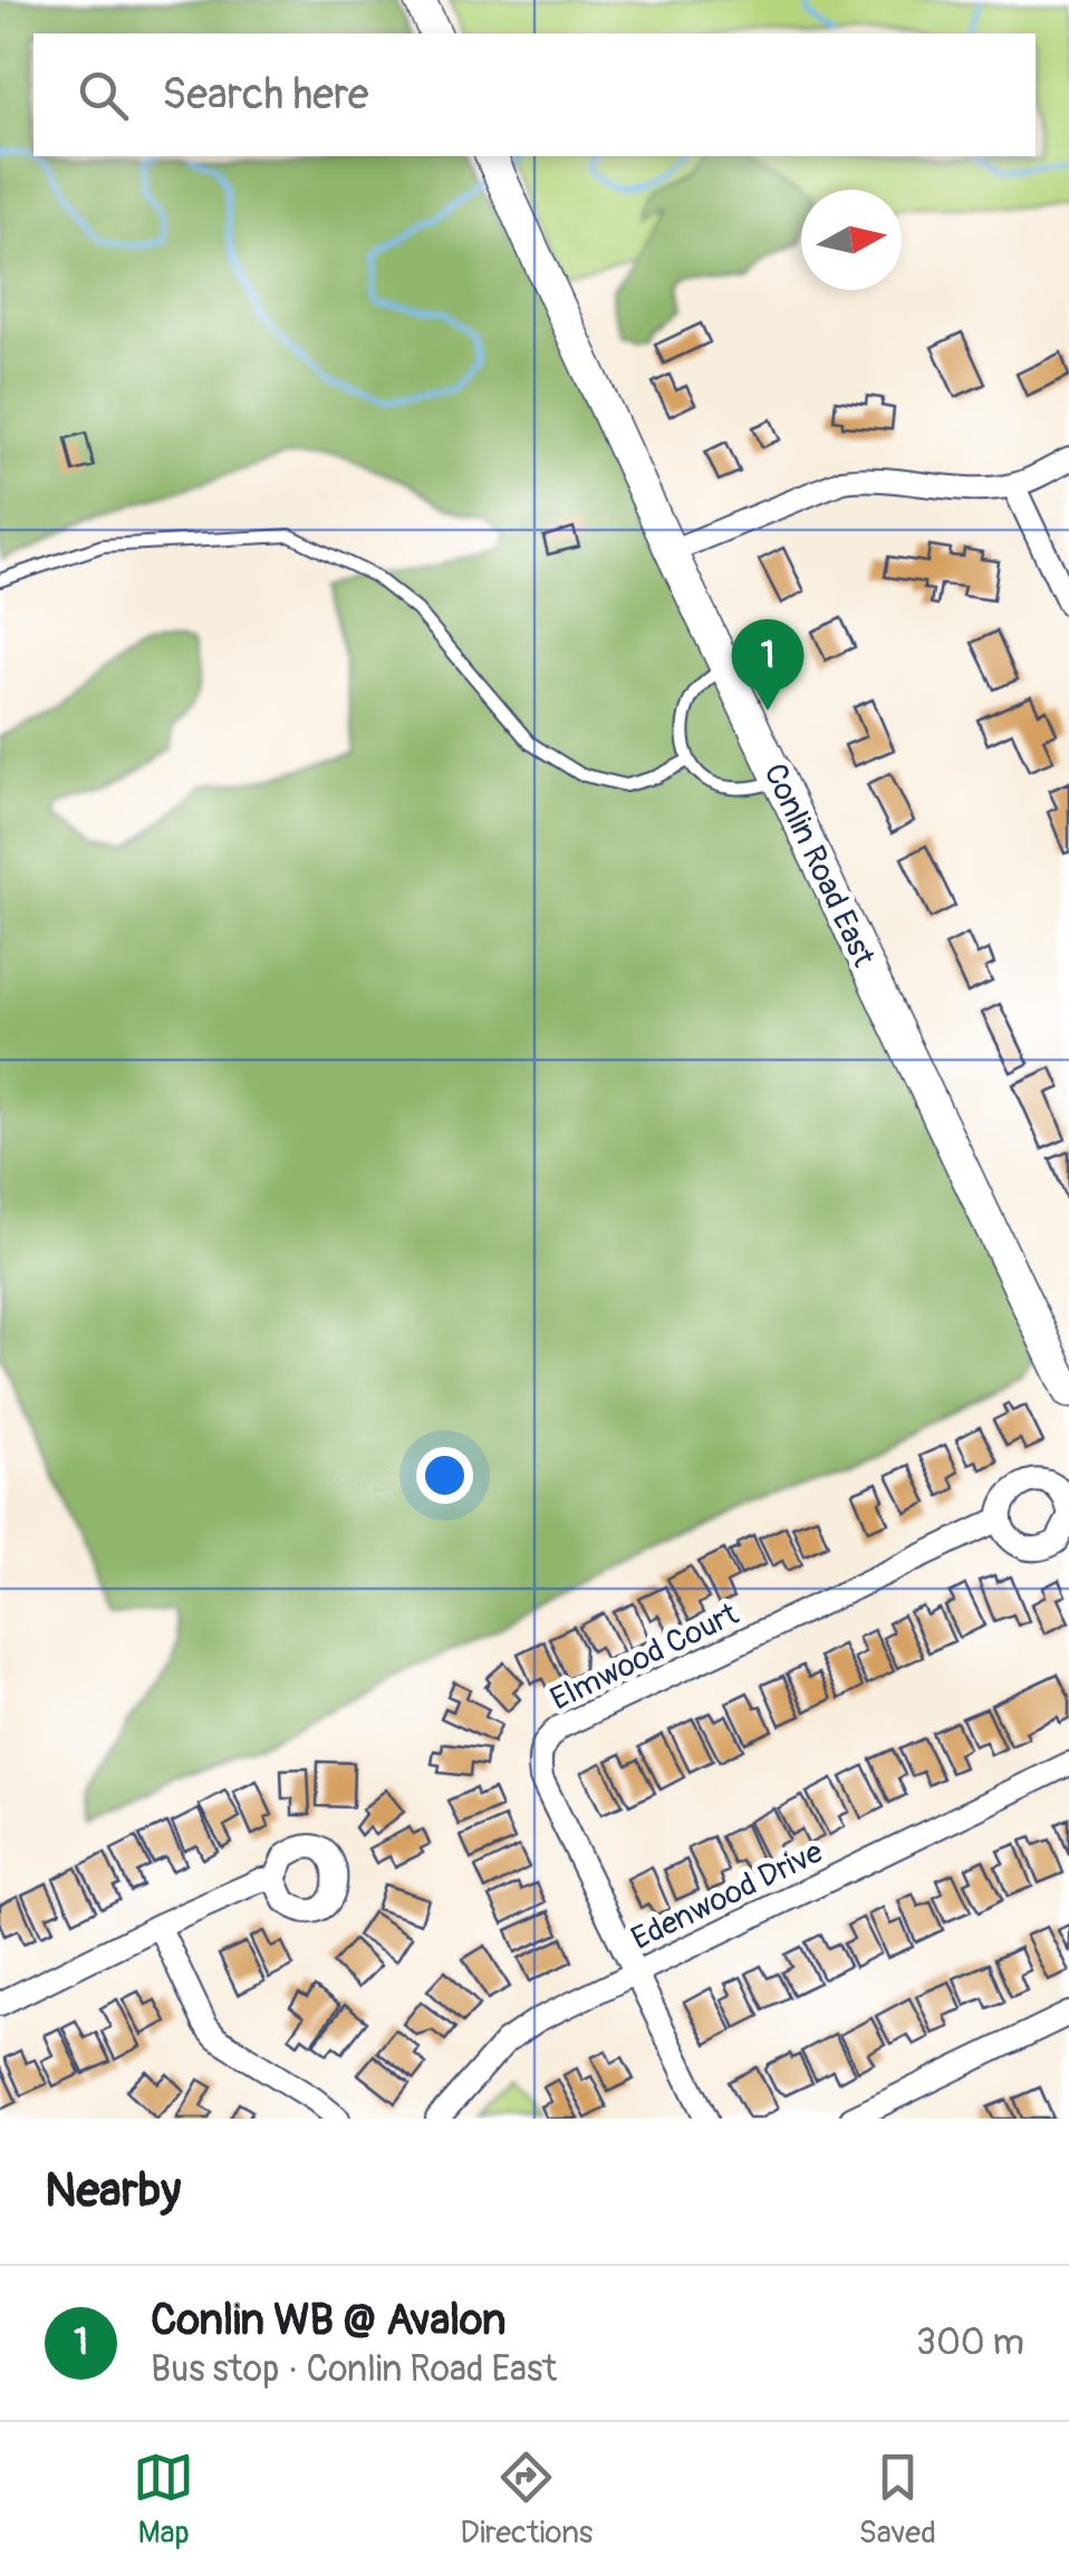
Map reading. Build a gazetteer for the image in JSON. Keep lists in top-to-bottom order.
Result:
{
  "streets": {
    "street": ["Conlin Road East", "Elmwood Court", "Edenwood Drive"]
  },
  "crossings": [
    ["Elmwood Court", "Edenwood Drive"]
  ],
  "north": "right",
  "page": {
    "search": "Search here",
    "pins": "1",
    "heading": "Nearby",
    "list": [
      {
        "mark": "1",
        "name": "Conlin WB @ Avalon",
        "note": "Bus stop · Conlin Road East",
        "value": "300 m"
      }
    ],
    "nav": ["Map", "Directions", "Saved"]
  }
}
